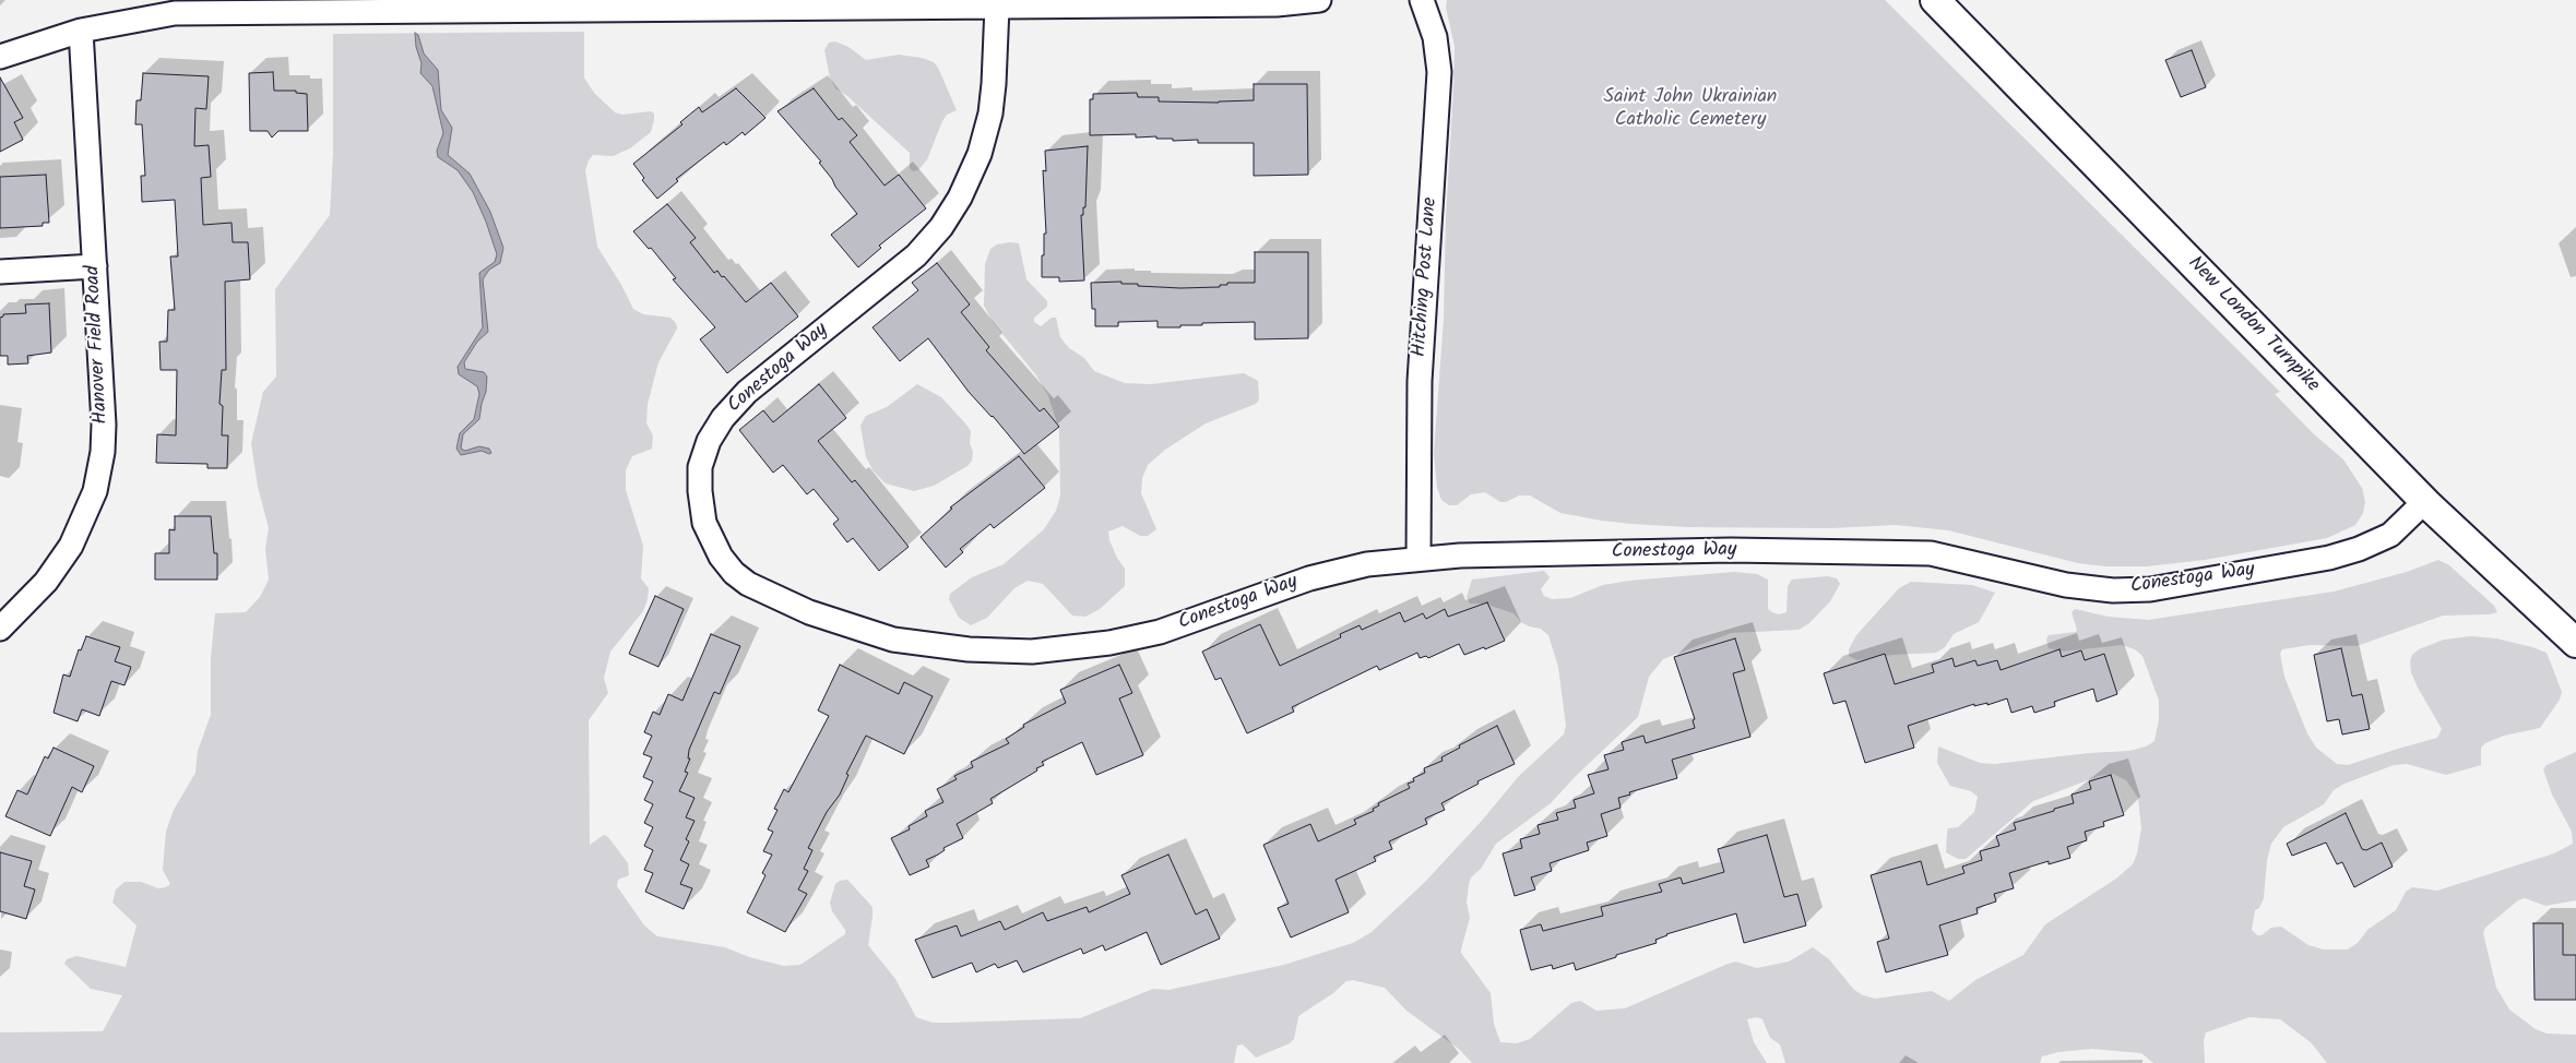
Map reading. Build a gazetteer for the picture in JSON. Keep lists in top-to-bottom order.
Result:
{
  "streets": {
    "street": [
      "Hitching Post Lane",
      "New London Turnpike",
      "Hanover Field Road",
      "Conestoga Way"
    ]
  },
  "crossings": [
    ["Hitching Post Lane", "Conestoga Way"],
    ["New London Turnpike", "Conestoga Way"]
  ],
  "parks": ["Saint John Ukrainian Catholic Cemetery"]
}
